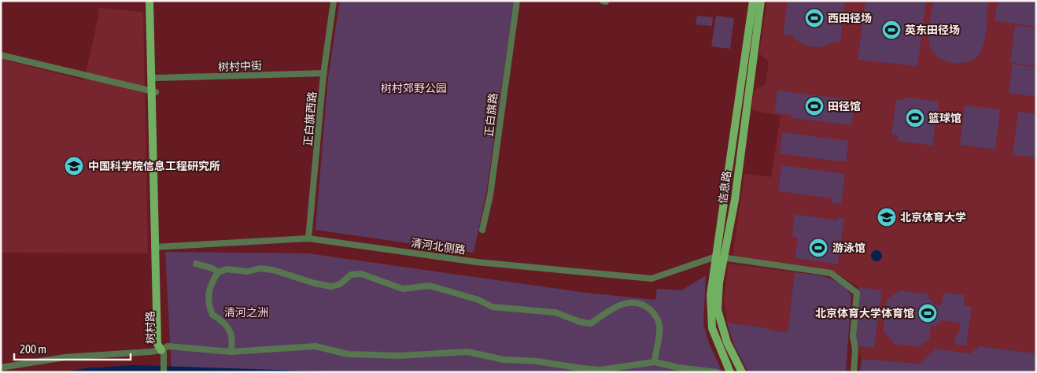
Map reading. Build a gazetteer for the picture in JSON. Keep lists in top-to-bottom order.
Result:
{
  "streets": {
    "main road": ["信息路", "树村路"],
    "street": [
      "树村中街",
      "正白旗路",
      "正白旗西路",
      "清河北侧路"
    ]
  },
  "crossings": [
    ["树村中街", "正白旗西路"],
    ["树村中街", "树村路"],
    ["正白旗西路", "清河北侧路"],
    ["信息路", "清河北侧路"],
    ["清河北侧路", "树村路"]
  ],
  "parks": ["树村郊野公园", "清河之洲"],
  "places": {
    "sports": [
      "西田径场",
      "英东田径场",
      "田径馆",
      "篮球馆",
      "游泳馆",
      "北京体育大学体育馆"
    ],
    "school or university": ["中国科学院信息工程研究所", "北京体育大学"]
  },
  "scale_bar": "200 m"
}
